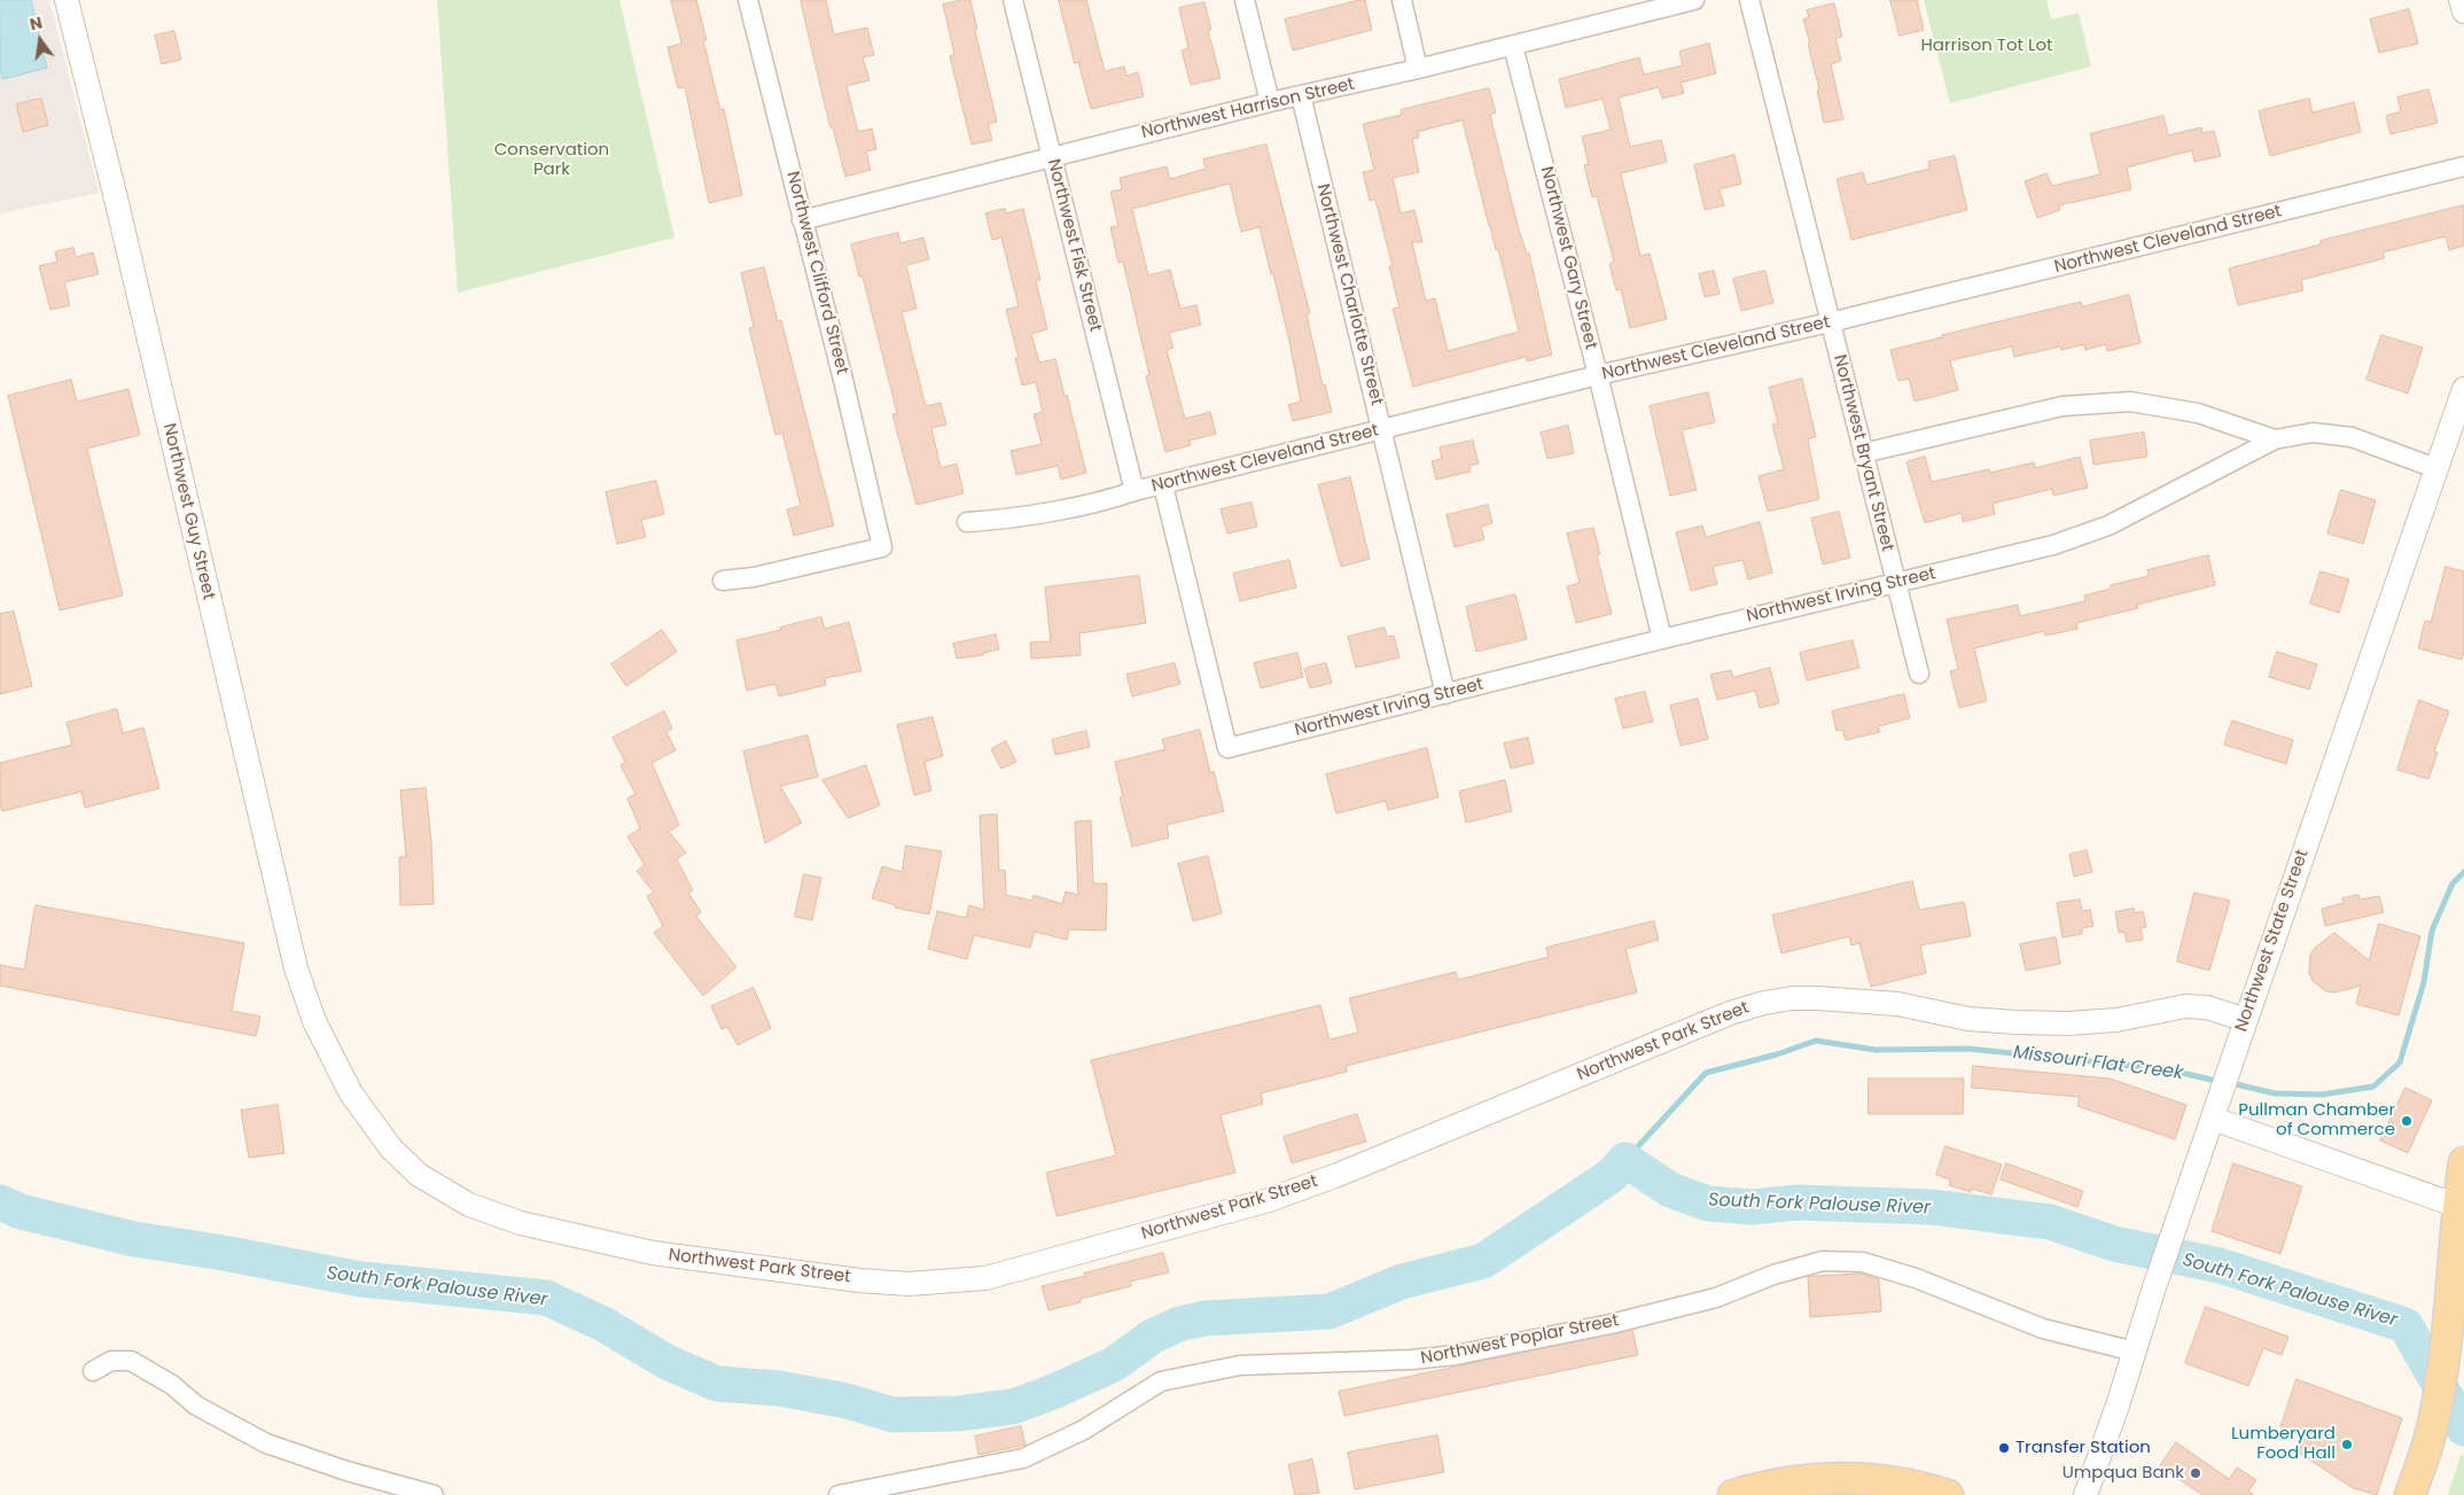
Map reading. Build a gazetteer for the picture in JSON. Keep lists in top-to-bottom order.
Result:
{
  "streets": {
    "street": [
      "Northwest Harrison Street",
      "Northwest Cleveland Street",
      "Northwest Fisk Street",
      "Northwest Gary Street",
      "Northwest Clifford Street",
      "Northwest Charlotte Street",
      "Northwest Bryant Street",
      "Northwest Guy Street",
      "Northwest Irving Street",
      "Northwest State Street",
      "Northwest Park Street",
      "Northwest Poplar Street"
    ]
  },
  "crossings": [
    ["Northwest Harrison Street", "Northwest Fisk Street"],
    ["Northwest Harrison Street", "Northwest Gary Street"],
    ["Northwest Harrison Street", "Northwest Clifford Street"],
    ["Northwest Harrison Street", "Northwest Charlotte Street"],
    ["Northwest Cleveland Street", "Northwest Fisk Street"],
    ["Northwest Cleveland Street", "Northwest Gary Street"],
    ["Northwest Cleveland Street", "Northwest Charlotte Street"],
    ["Northwest Cleveland Street", "Northwest Bryant Street"],
    ["Northwest Cleveland Street", "Northwest Irving Street"],
    ["Northwest Gary Street", "Northwest Irving Street"],
    ["Northwest Charlotte Street", "Northwest Irving Street"],
    ["Northwest Bryant Street", "Northwest Irving Street"],
    ["Northwest Guy Street", "Northwest Park Street"],
    ["Northwest Irving Street", "Northwest State Street"],
    ["Northwest State Street", "Northwest Park Street"],
    ["Northwest State Street", "Northwest Poplar Street"]
  ],
  "water": ["Missouri Flat Creek", "South Fork Palouse River"],
  "parks": ["Harrison Tot Lot", "Conservation Park"],
  "places": [
    "Pullman Chamber of Commerce",
    "Lumberyard Food Hall",
    "Transfer Station",
    "Umpqua Bank"
  ],
  "north": "top"
}
